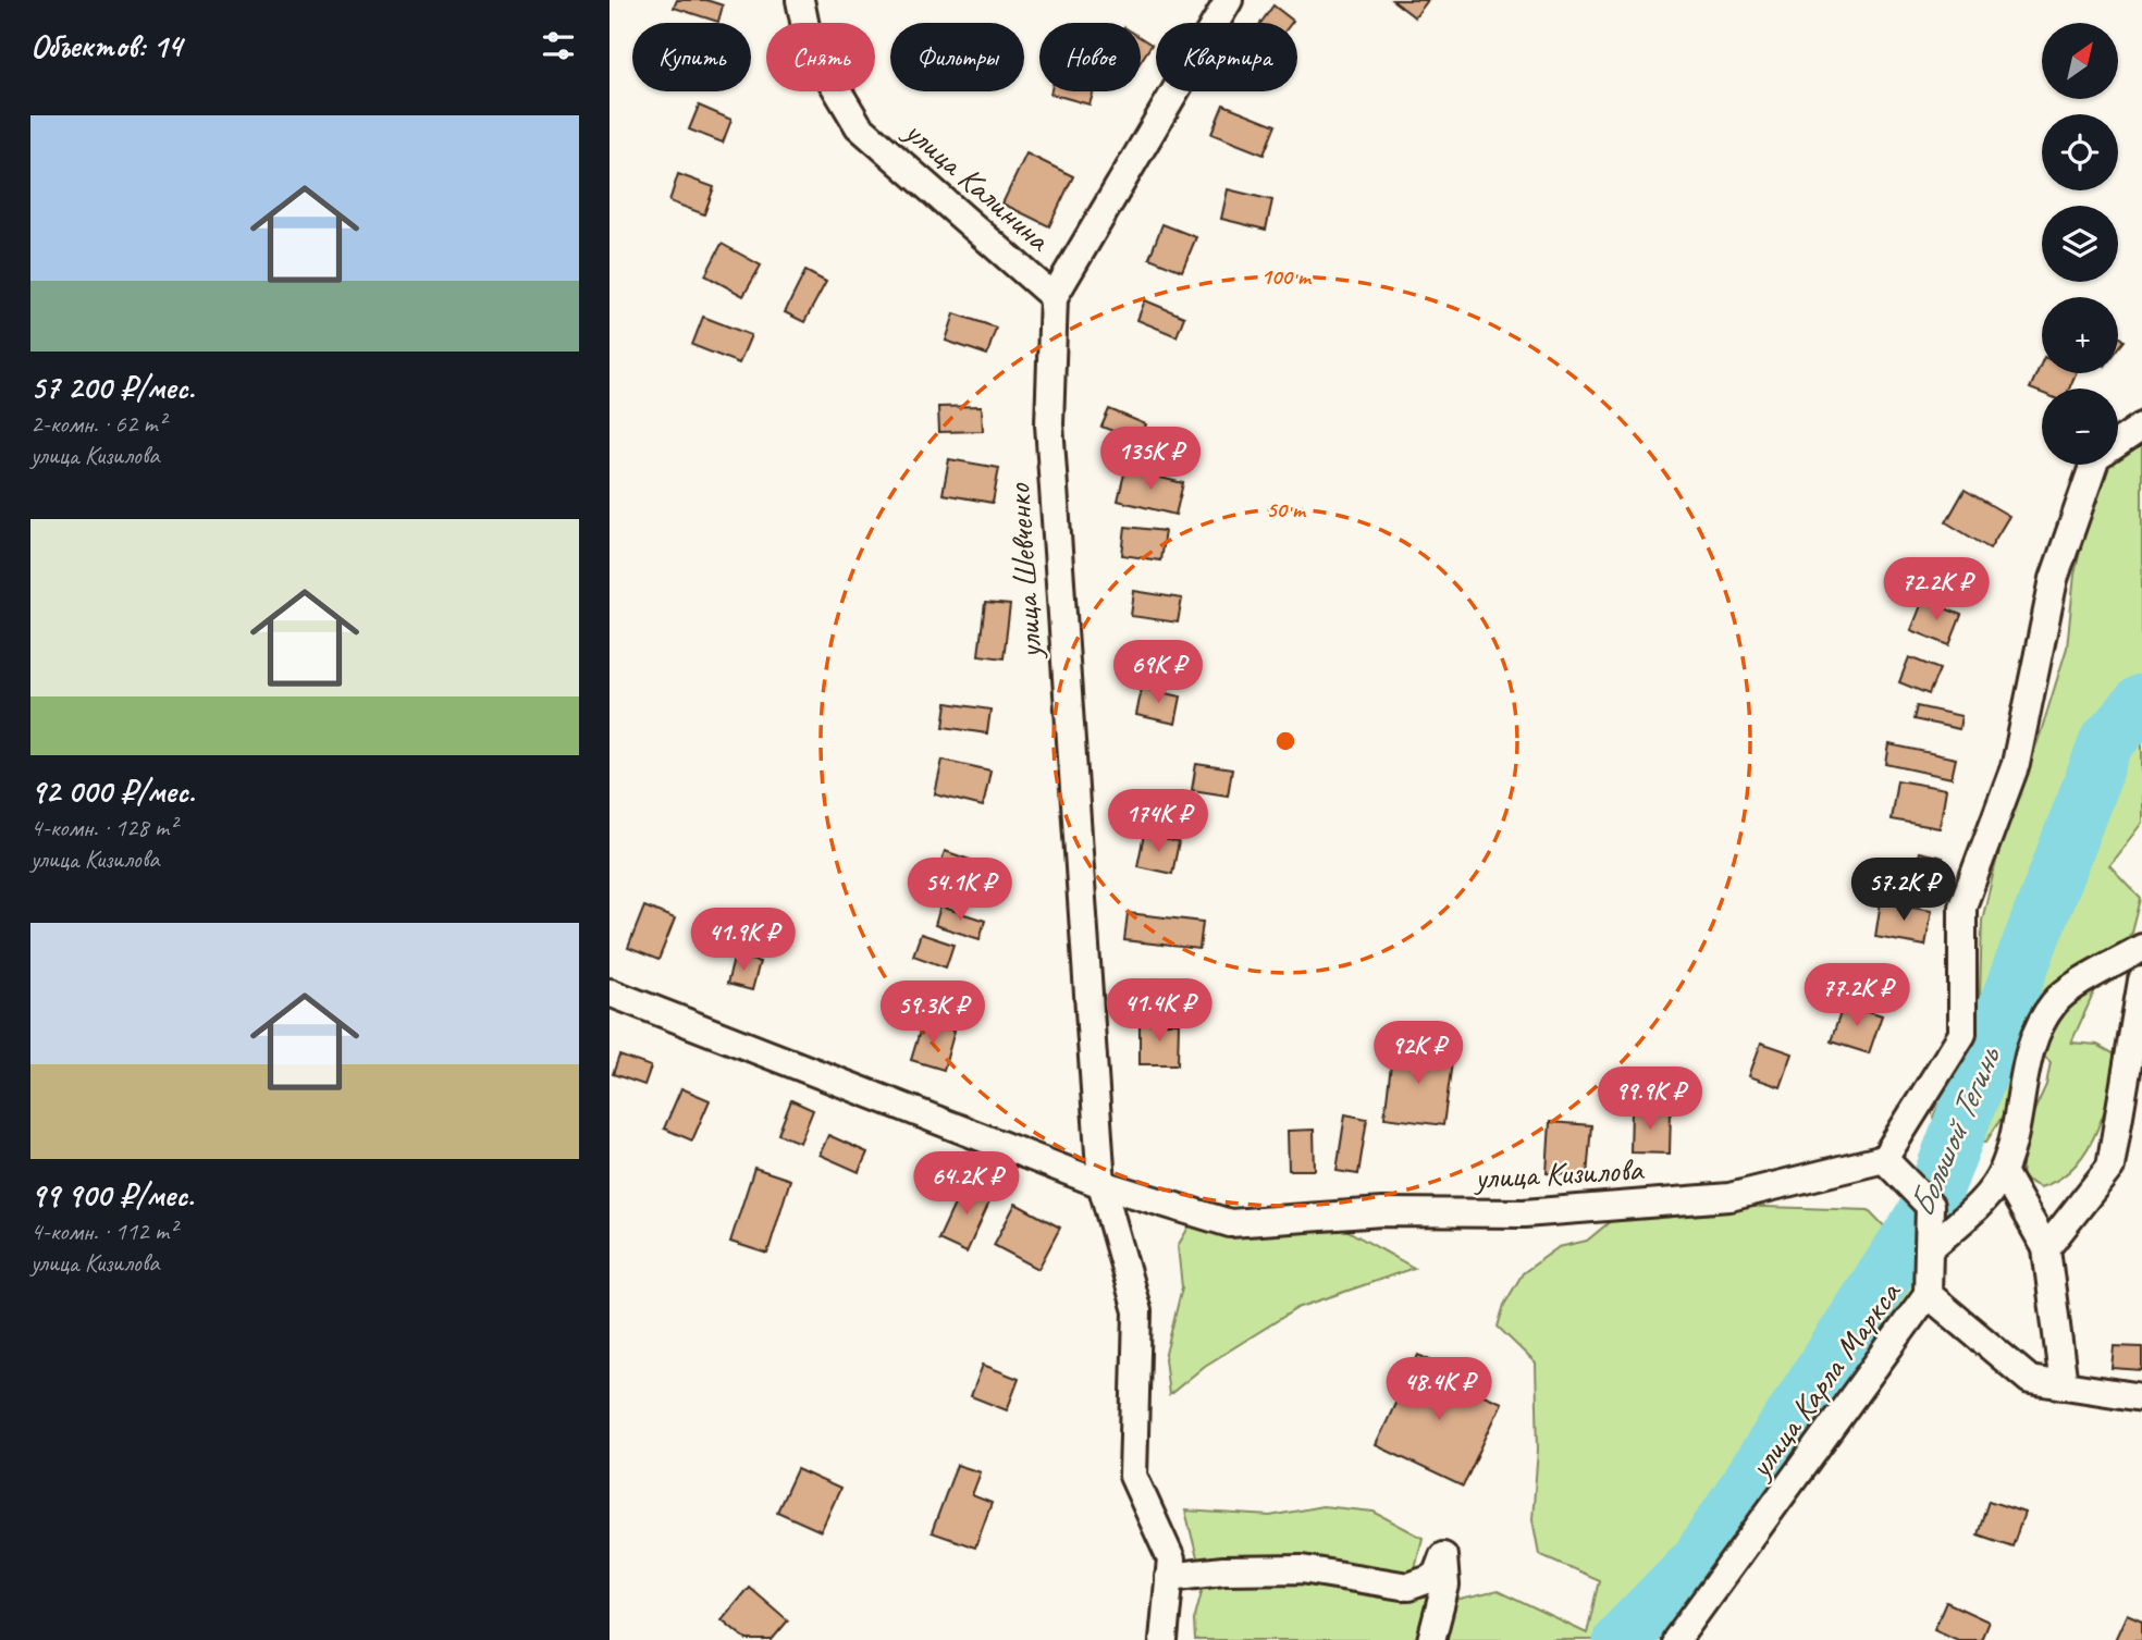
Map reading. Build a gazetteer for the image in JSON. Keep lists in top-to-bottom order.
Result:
{
  "streets": {
    "street": [
      "улица Калинина",
      "улица Шевченко",
      "улица Кизилова",
      "улица Карла Маркса"
    ]
  },
  "crossings": [
    ["улица Калинина", "улица Шевченко"],
    ["улица Шевченко", "улица Кизилова"]
  ],
  "water": ["Большой Тегинь"],
  "north": "top right",
  "page": {
    "heading": "Объектов: 14",
    "map_buttons": ["+", "−"],
    "chip": [
      "Купить",
      "Снять",
      "Фильтры",
      "Новое",
      "Квартира"
    ],
    "list": [
      {
        "name": "57 200 ₽/мес.",
        "note": "2-комн. · 62 m² · улица Кизилова"
      },
      {
        "name": "92 000 ₽/мес.",
        "note": "4-комн. · 128 m² · улица Кизилова"
      },
      {
        "name": "99 900 ₽/мес.",
        "note": "4-комн. · 112 m² · улица Кизилова"
      }
    ],
    "price": [
      "135K ₽",
      "72.2K ₽",
      "69K ₽",
      "174K ₽",
      "54.1K ₽",
      "57.2K ₽",
      "41.9K ₽",
      "77.2K ₽",
      "41.4K ₽",
      "59.3K ₽",
      "92K ₽",
      "99.9K ₽",
      "64.2K ₽",
      "48.4K ₽"
    ]
  },
  "rings": ["100 m", "50 m"]
}
